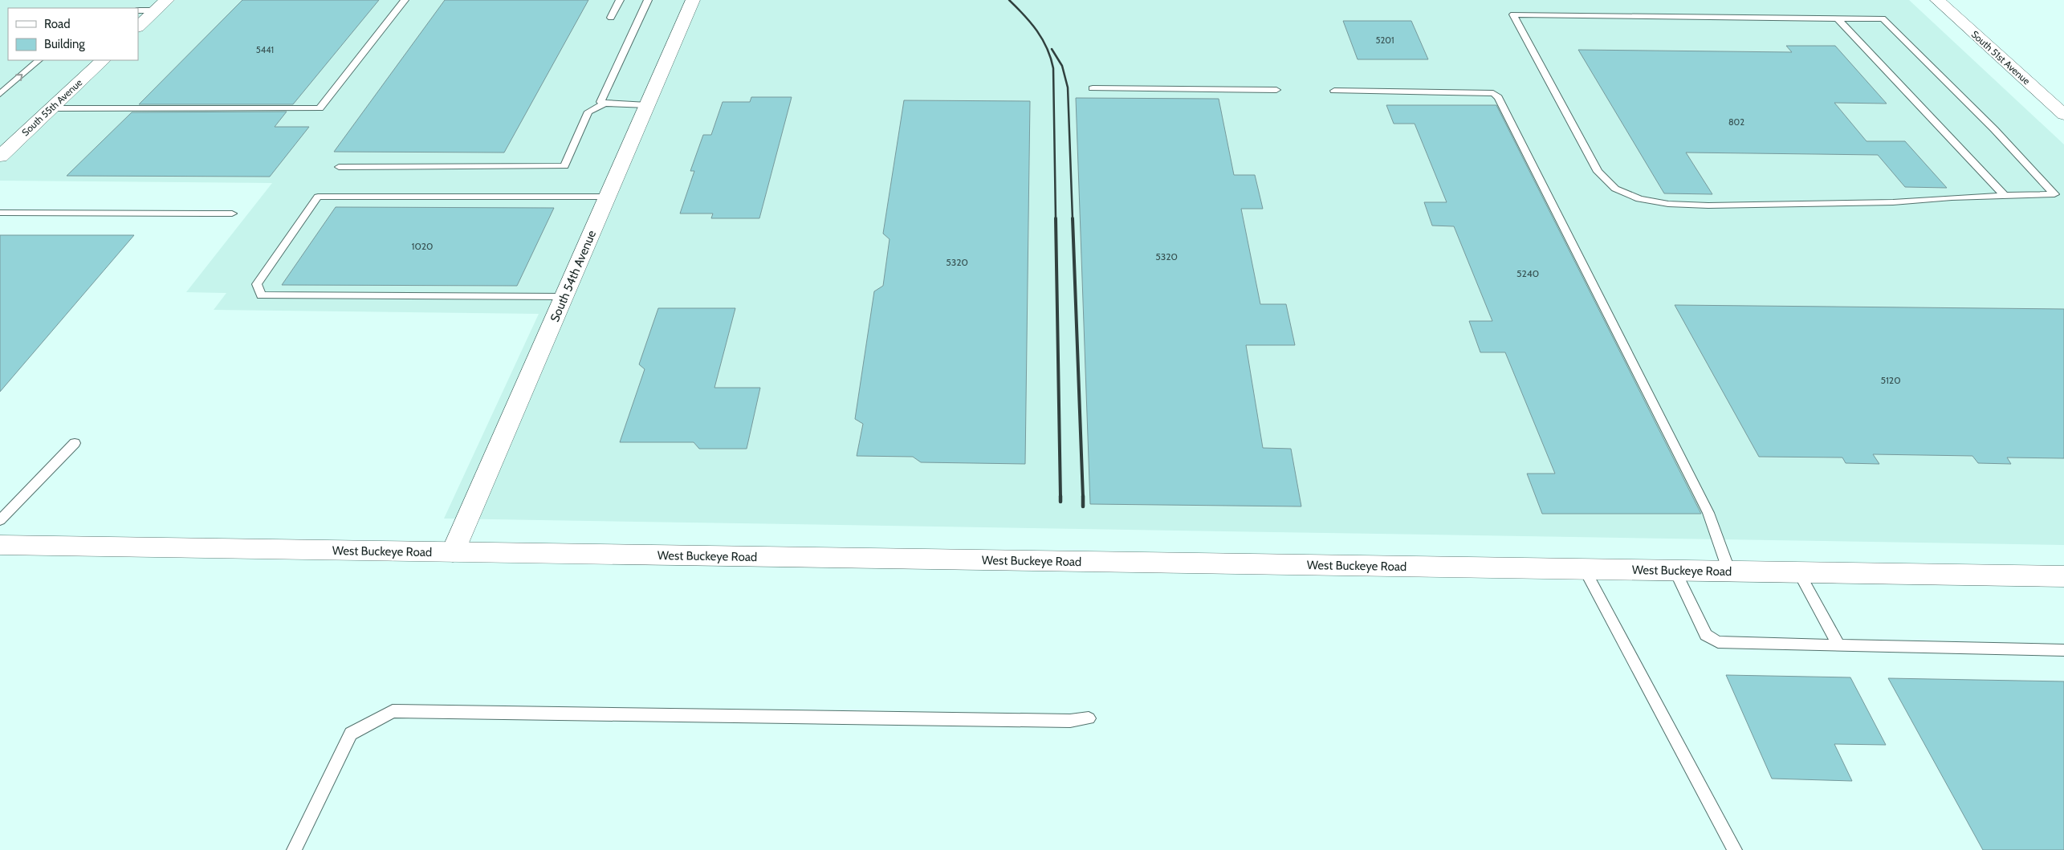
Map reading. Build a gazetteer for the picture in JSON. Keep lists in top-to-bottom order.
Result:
{
  "streets": {
    "main road": [
      "South 51st Avenue",
      "South 55th Avenue",
      "South 54th Avenue",
      "West Buckeye Road"
    ]
  },
  "crossings": [
    ["South 54th Avenue", "West Buckeye Road"]
  ],
  "house_numbers": [
    "5201",
    "5441",
    "802",
    "1020",
    "5320",
    "5320",
    "5240",
    "5120"
  ],
  "legend": ["Road", "Building"]
}
